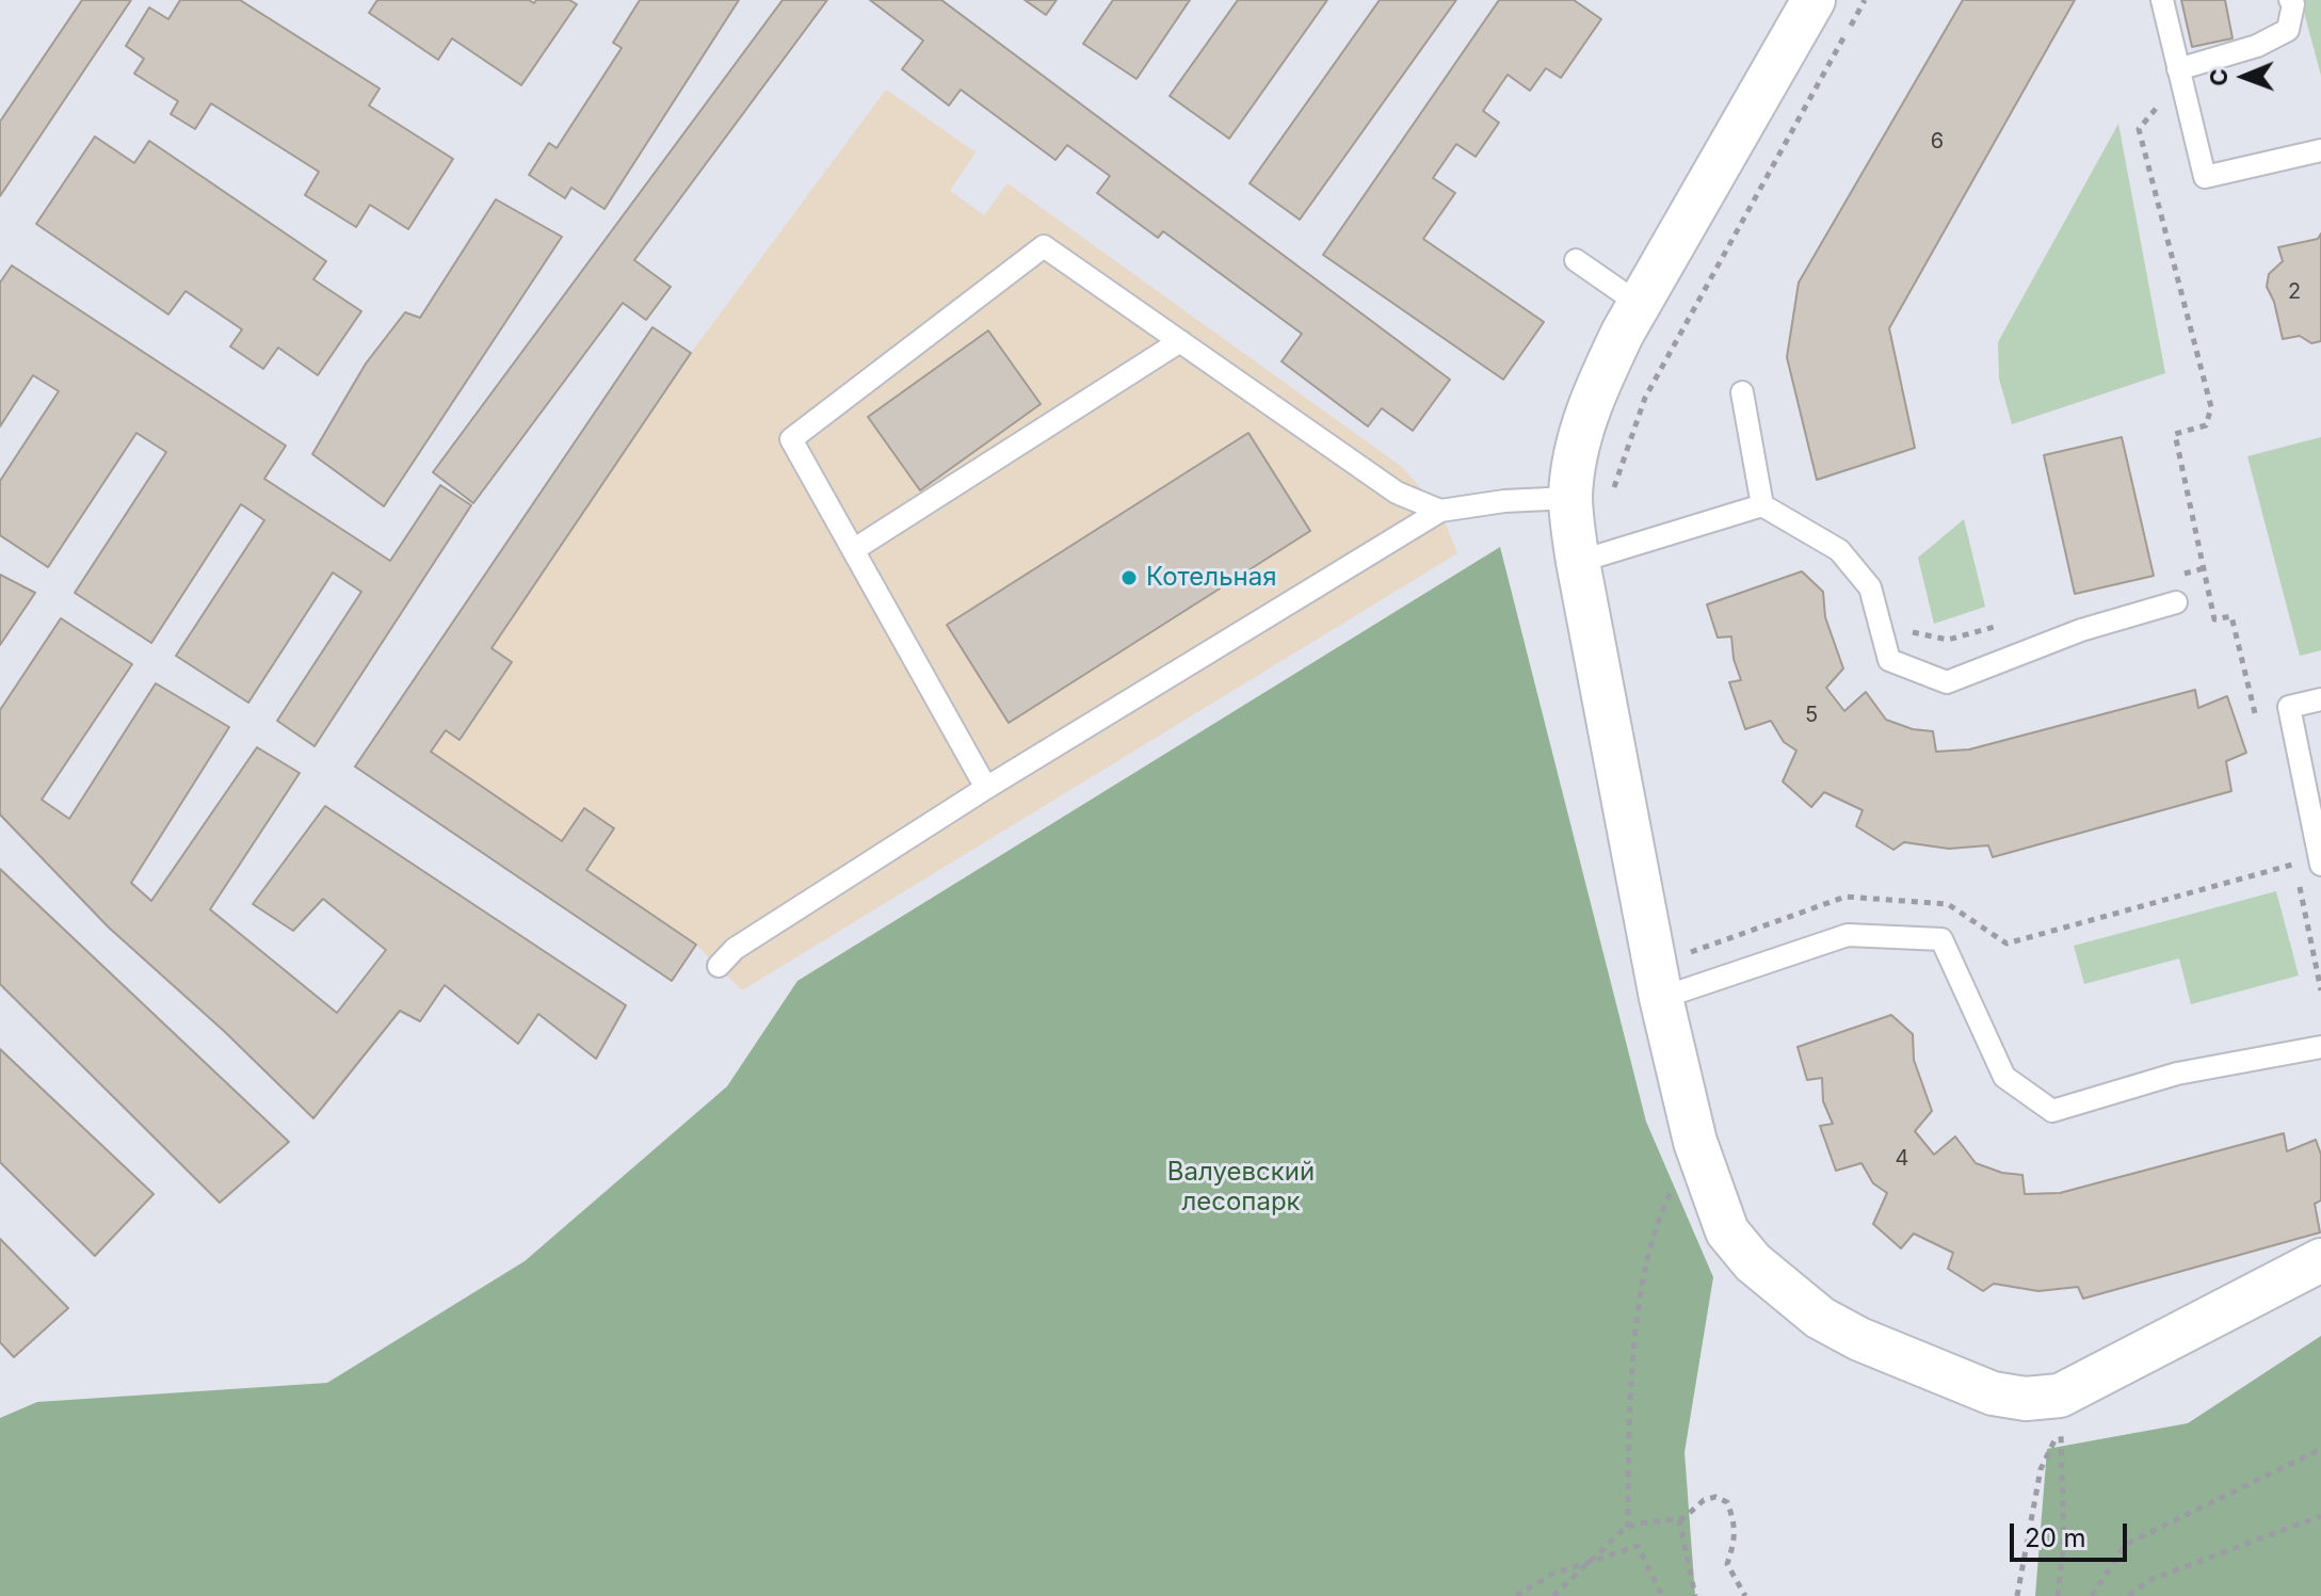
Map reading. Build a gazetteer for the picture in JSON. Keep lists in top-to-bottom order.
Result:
{
  "parks": ["Валуевский лесопарк"],
  "places": ["Котельная"],
  "house_numbers": [
    "6",
    "2",
    "5",
    "4"
  ],
  "scale_bar": "20 m",
  "north": "left"
}
